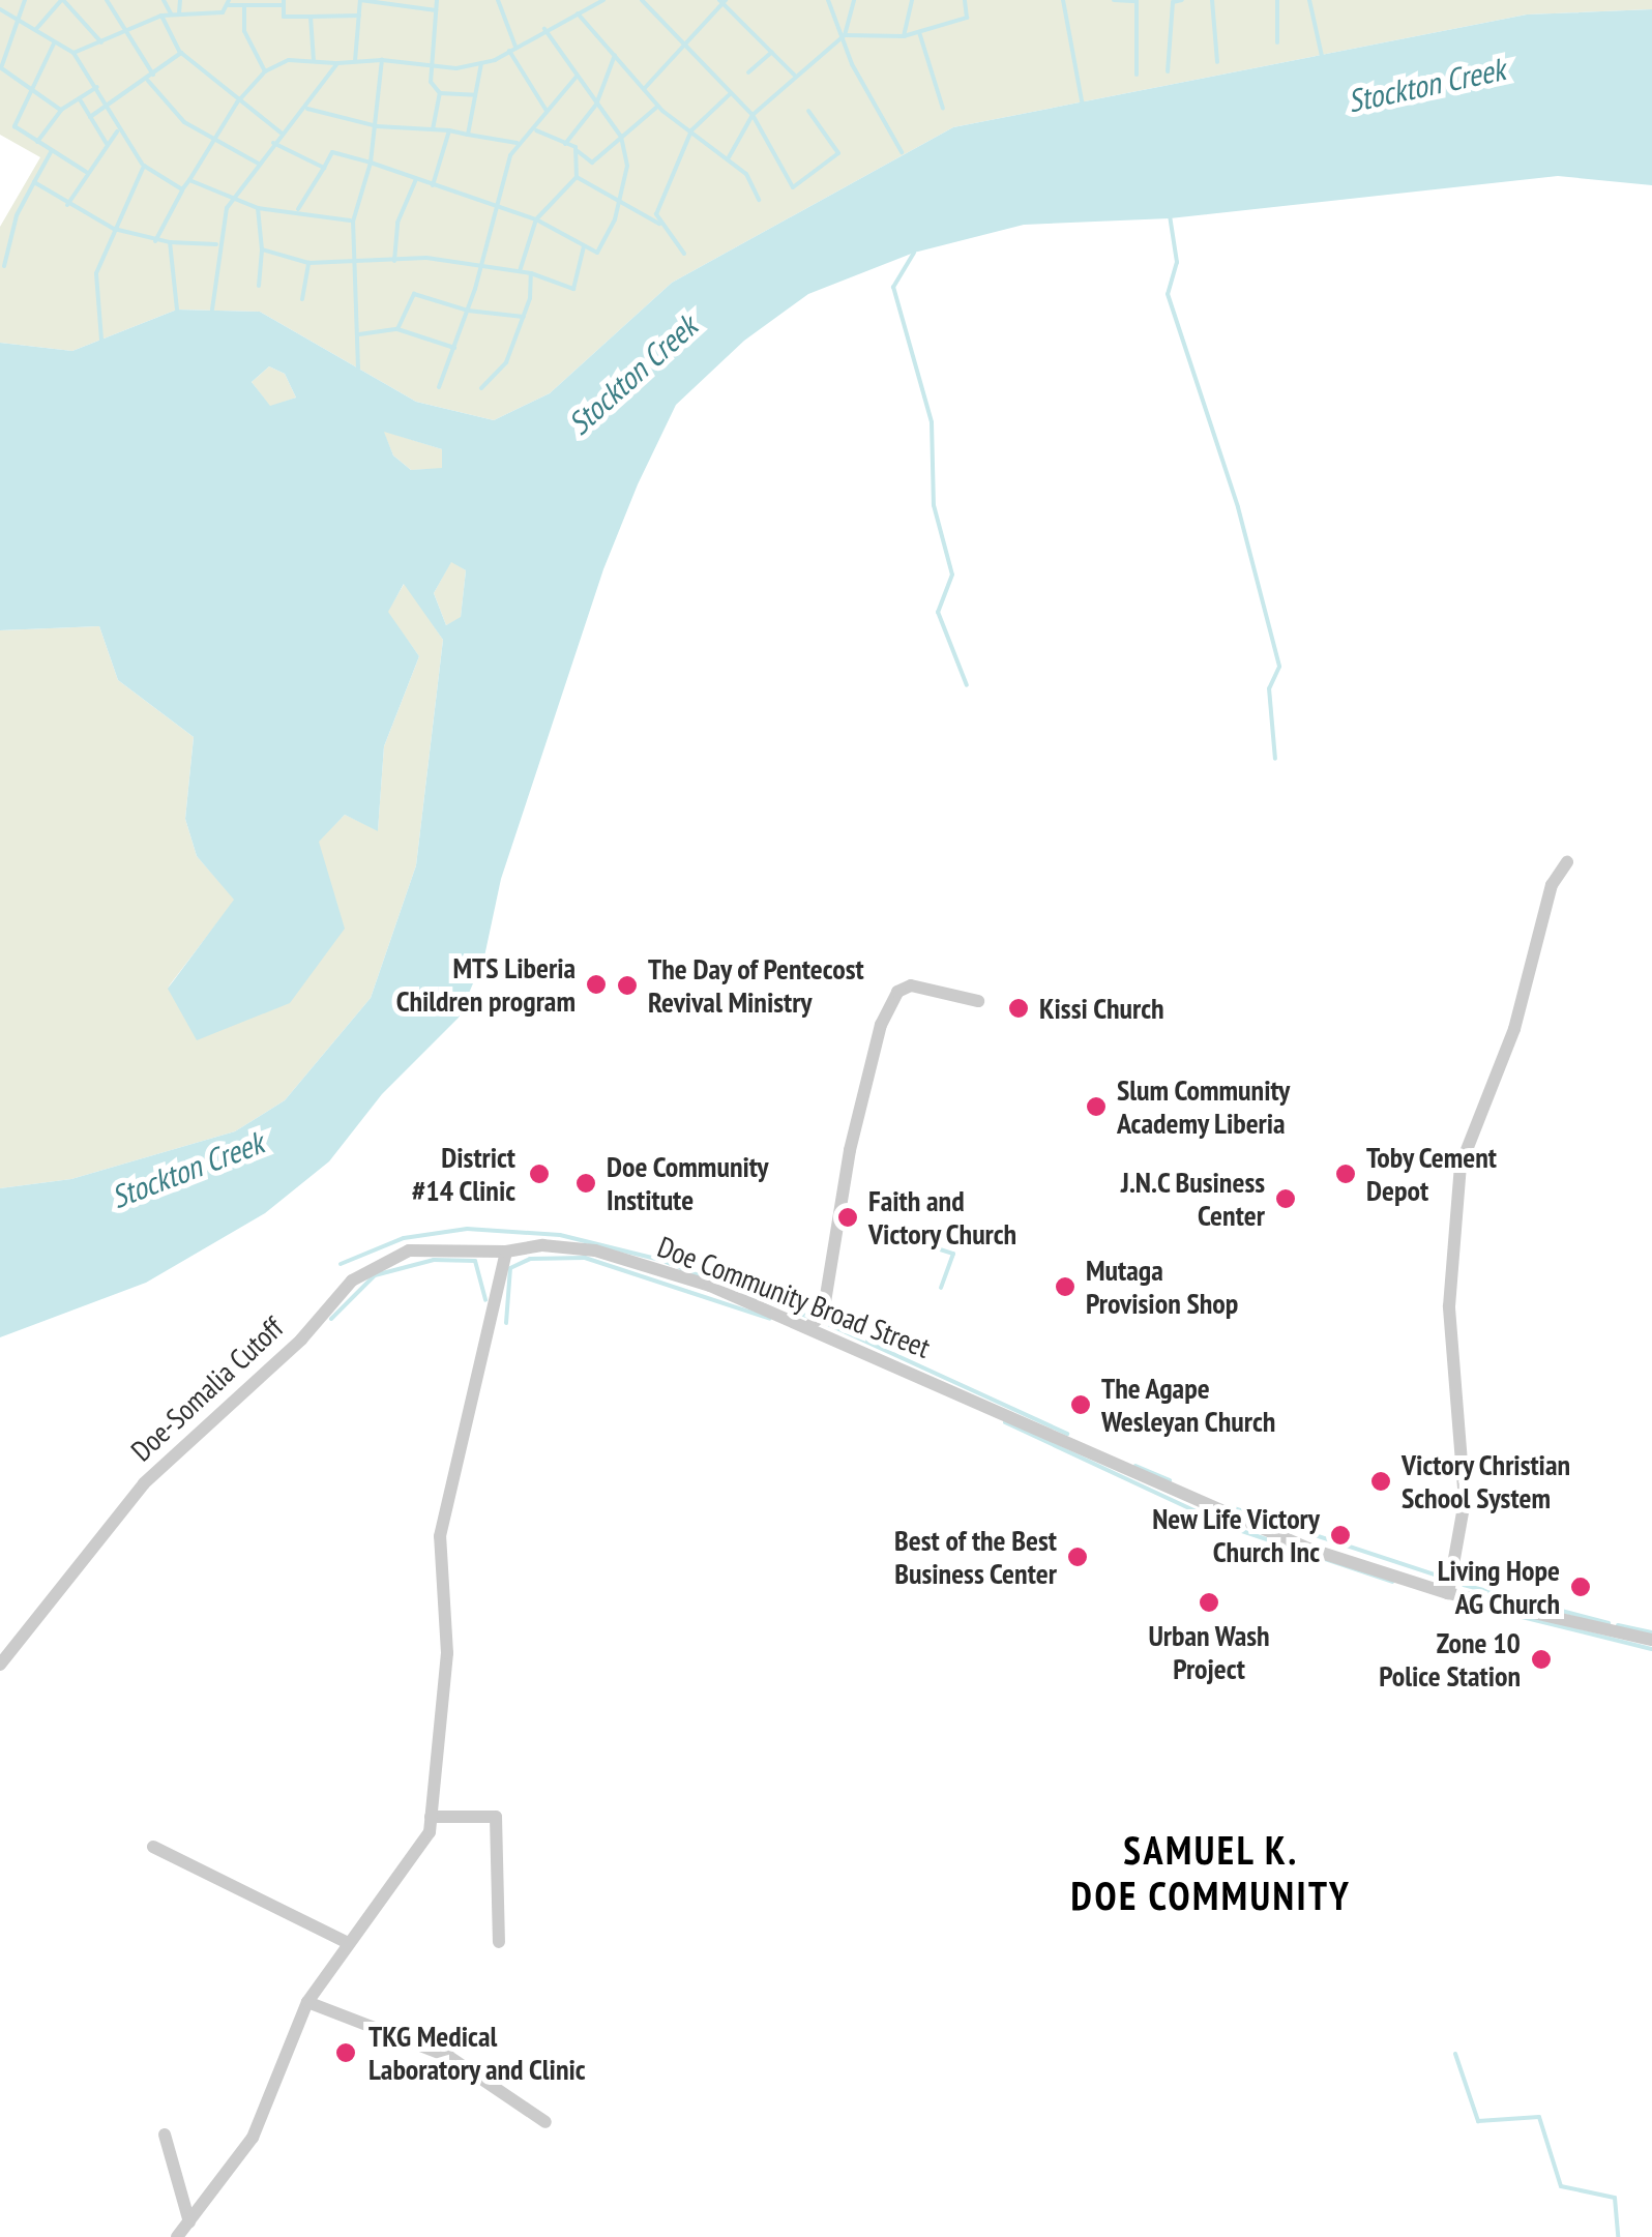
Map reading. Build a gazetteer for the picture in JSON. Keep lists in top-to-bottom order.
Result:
{
  "streets": {
    "street": ["Doe Community Broad Street", "Doe-Somalia Cutoff"]
  },
  "crossings": [
    ["Doe Community Broad Street", "Doe-Somalia Cutoff"]
  ],
  "districts": ["SAMUEL K. DOE COMMUNITY"],
  "water": ["Stockton Creek"],
  "places": [
    "MTS Liberia Children program",
    "The Day of Pentecost Revival Ministry",
    "Kissi Church",
    "Slum Community Academy Liberia",
    "District #14 Clinic",
    "Toby Cement Depot",
    "Doe Community Institute",
    "J.N.C Business Center",
    "Faith and Victory Church",
    "Mutaga Provision Shop",
    "The Agape Wesleyan Church",
    "Victory Christian School System",
    "New Life Victory Church Inc",
    "Best of the Best Business Center",
    "Living Hope AG Church",
    "Urban Wash Project",
    "Zone 10 Police Station",
    "TKG Medical Laboratory and Clinic"
  ]
}
